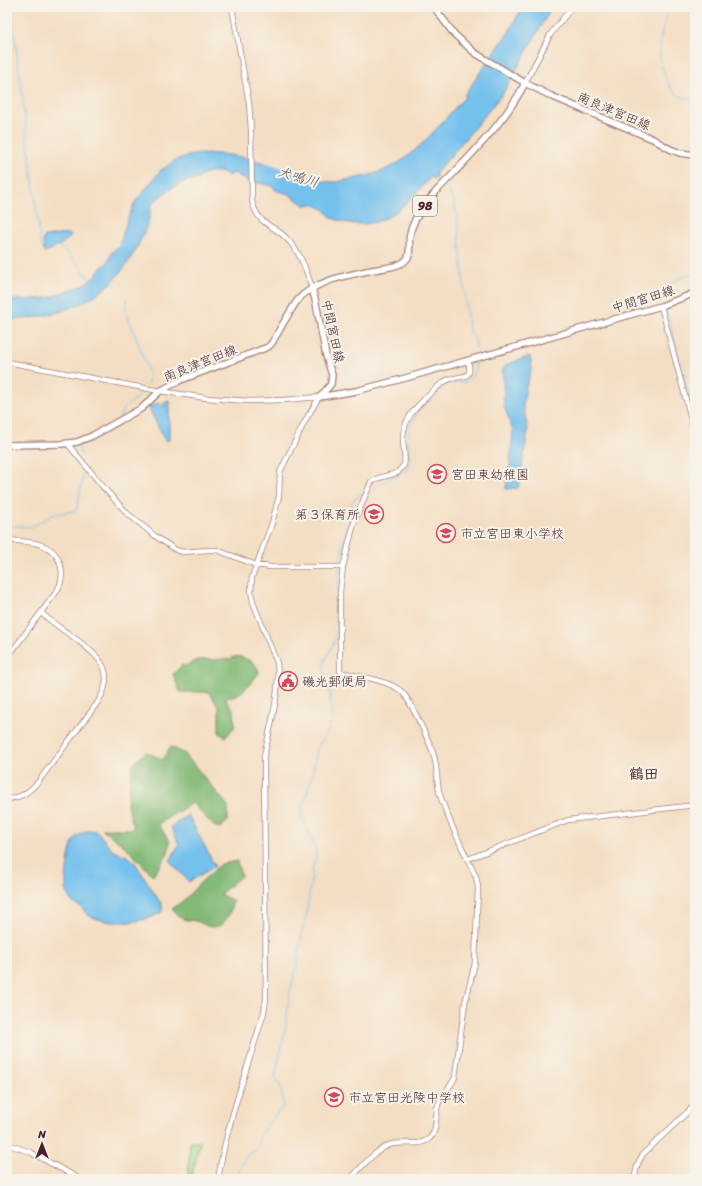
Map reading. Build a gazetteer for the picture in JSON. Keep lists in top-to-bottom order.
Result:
{
  "streets": {
    "main road": ["南良津宮田線", "98", "中間宮田線"]
  },
  "crossings": [
    ["南良津宮田線", "中間宮田線"]
  ],
  "districts": ["鶴田"],
  "water": ["犬鳴川"],
  "places": {
    "school or university": [
      "宮田東幼稚園",
      "第３保育所",
      "市立宮田東小学校",
      "市立宮田光陵中学校"
    ],
    "public building": ["磯光郵便局"]
  },
  "north": "top"
}
